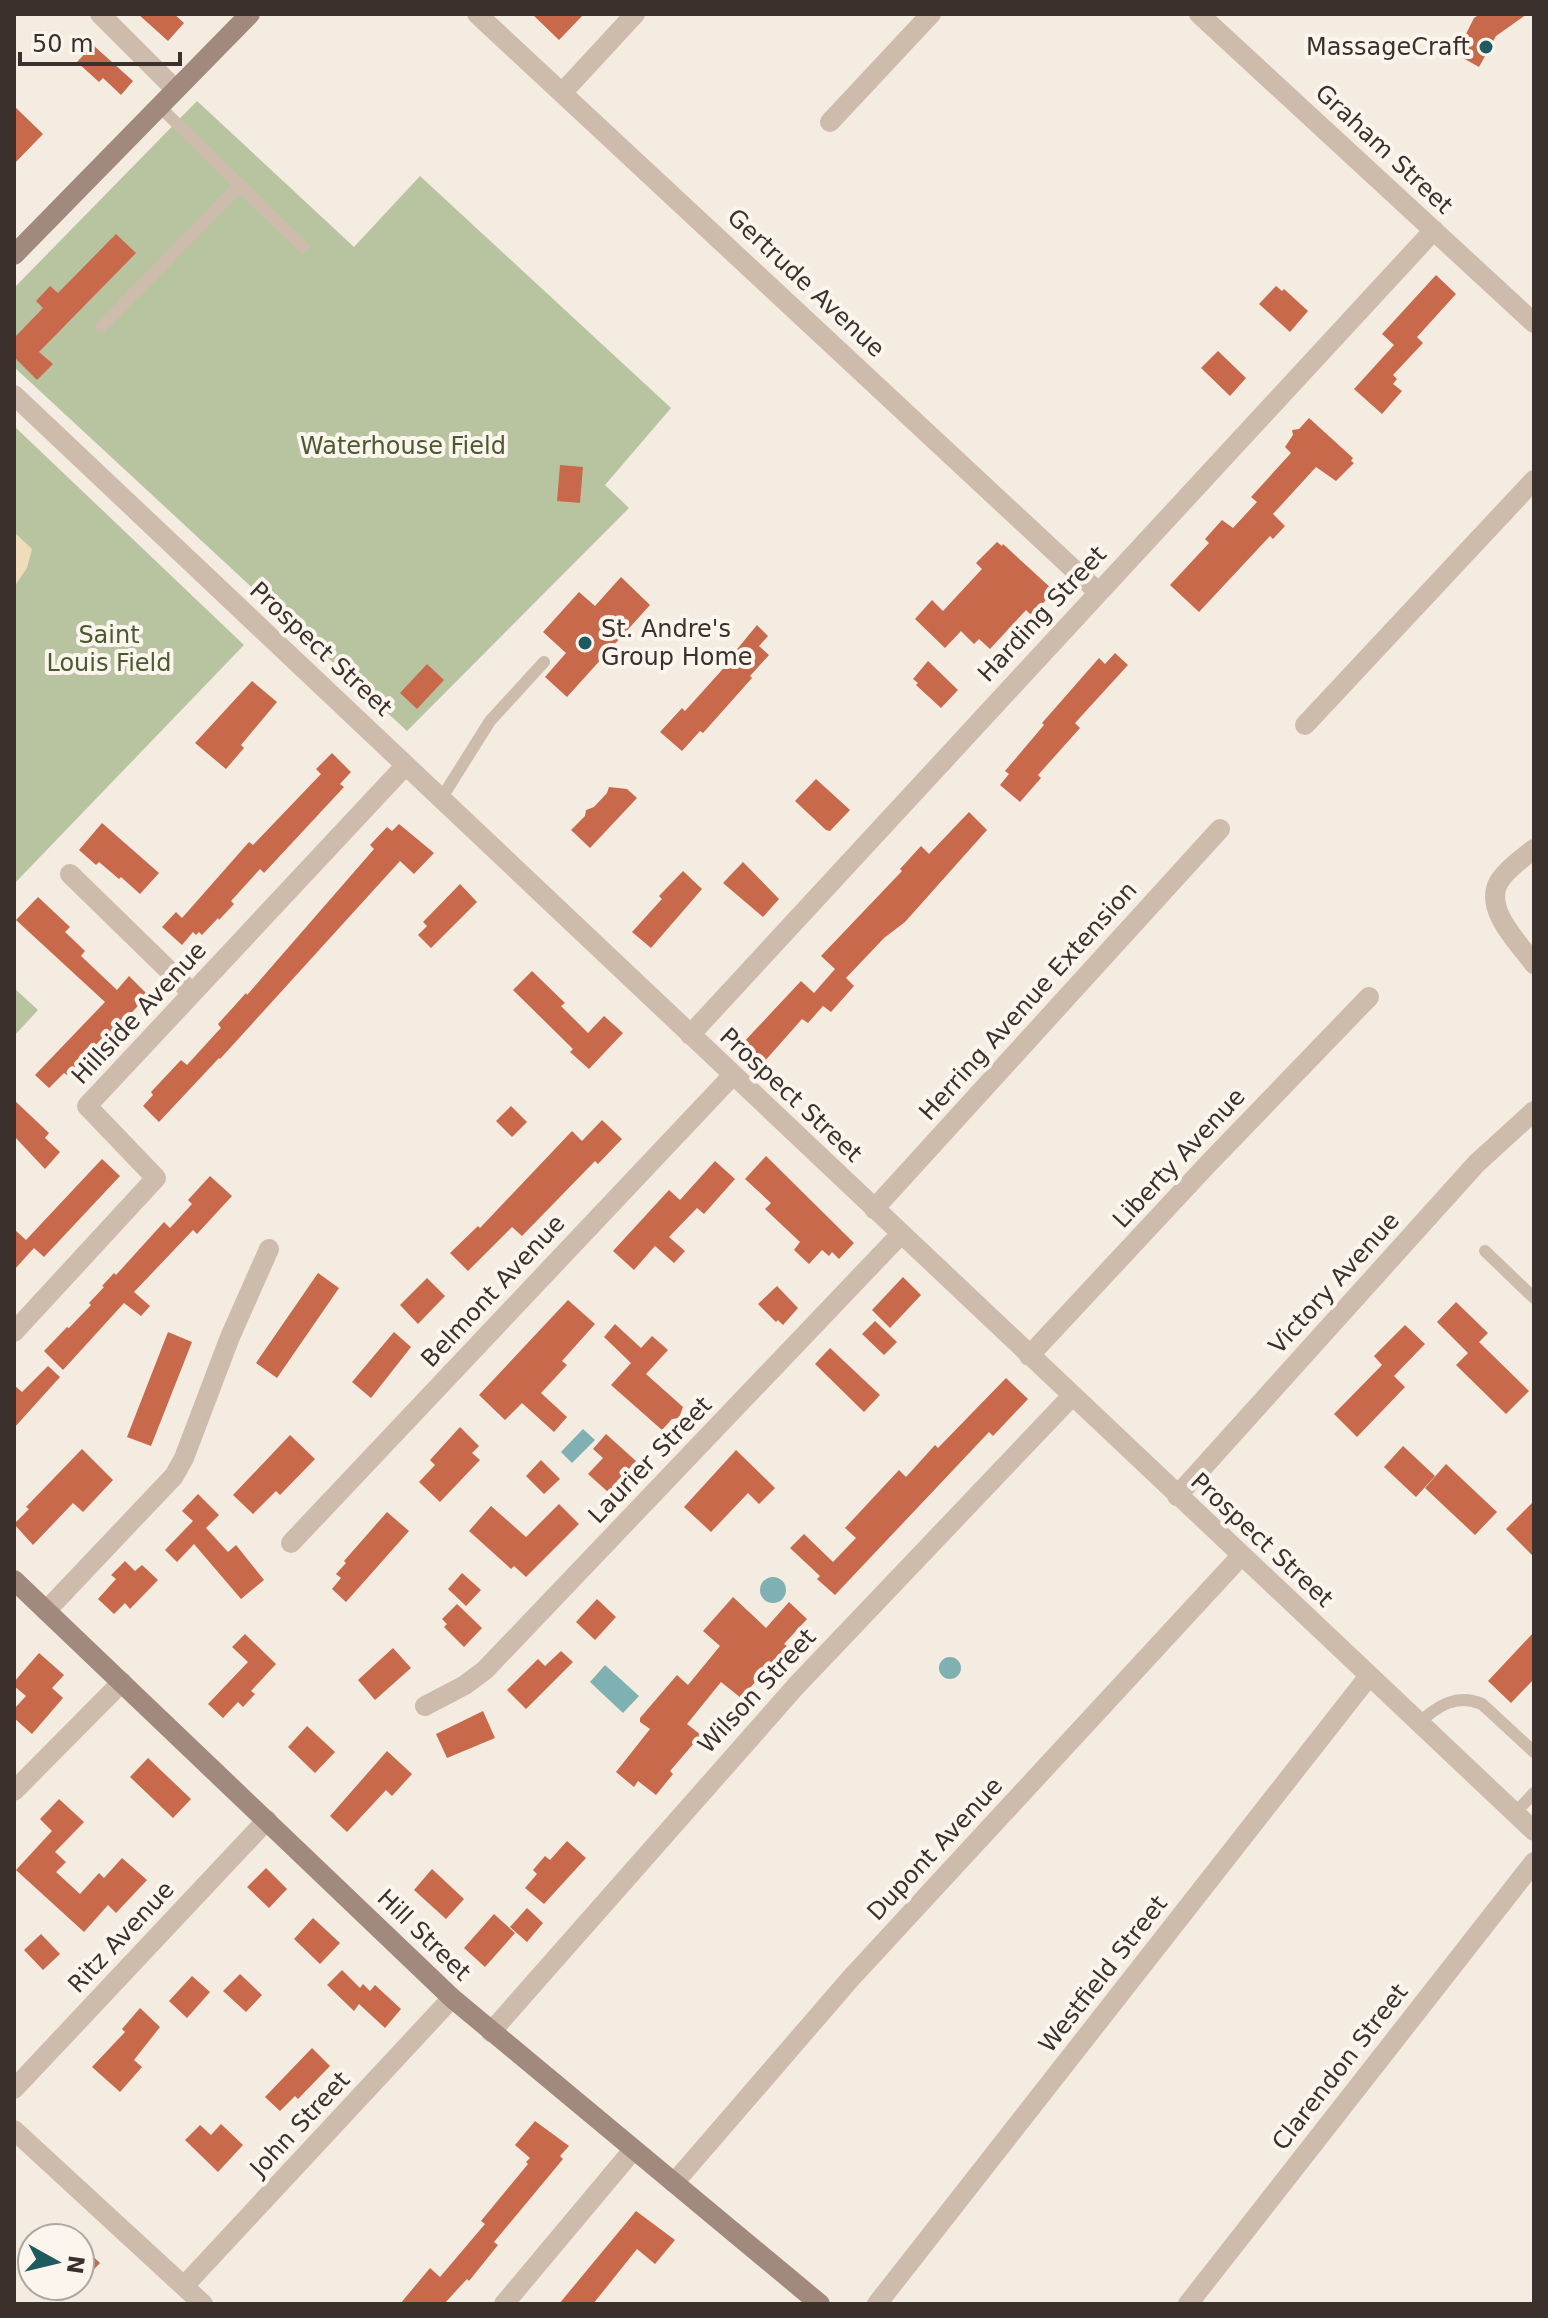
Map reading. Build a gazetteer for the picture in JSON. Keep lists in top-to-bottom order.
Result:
{
  "streets": {
    "street": [
      "Graham Street",
      "Gertrude Avenue",
      "Harding Street",
      "Prospect Street",
      "Herring Avenue Extension",
      "Hillside Avenue",
      "Liberty Avenue",
      "Victory Avenue",
      "Belmont Avenue",
      "Laurier Street",
      "Wilson Street",
      "Dupont Avenue",
      "Hill Street",
      "Ritz Avenue",
      "Westfield Street",
      "Clarendon Street",
      "John Street"
    ]
  },
  "crossings": [
    ["Graham Street", "Harding Street"],
    ["Gertrude Avenue", "Harding Street"],
    ["Harding Street", "Prospect Street"],
    ["Prospect Street", "Herring Avenue Extension"],
    ["Prospect Street", "Hillside Avenue"],
    ["Prospect Street", "Liberty Avenue"],
    ["Prospect Street", "Victory Avenue"],
    ["Prospect Street", "Belmont Avenue"],
    ["Prospect Street", "Laurier Street"],
    ["Prospect Street", "Wilson Street"],
    ["Prospect Street", "Dupont Avenue"],
    ["Prospect Street", "Westfield Street"],
    ["Wilson Street", "Hill Street"],
    ["Dupont Avenue", "Hill Street"],
    ["Hill Street", "Ritz Avenue"],
    ["Hill Street", "John Street"]
  ],
  "parks": ["Waterhouse Field", "Saint Louis Field"],
  "places": ["MassageCraft", "St. Andre's Group Home"],
  "scale_bar": "50 m",
  "north": "right"
}
